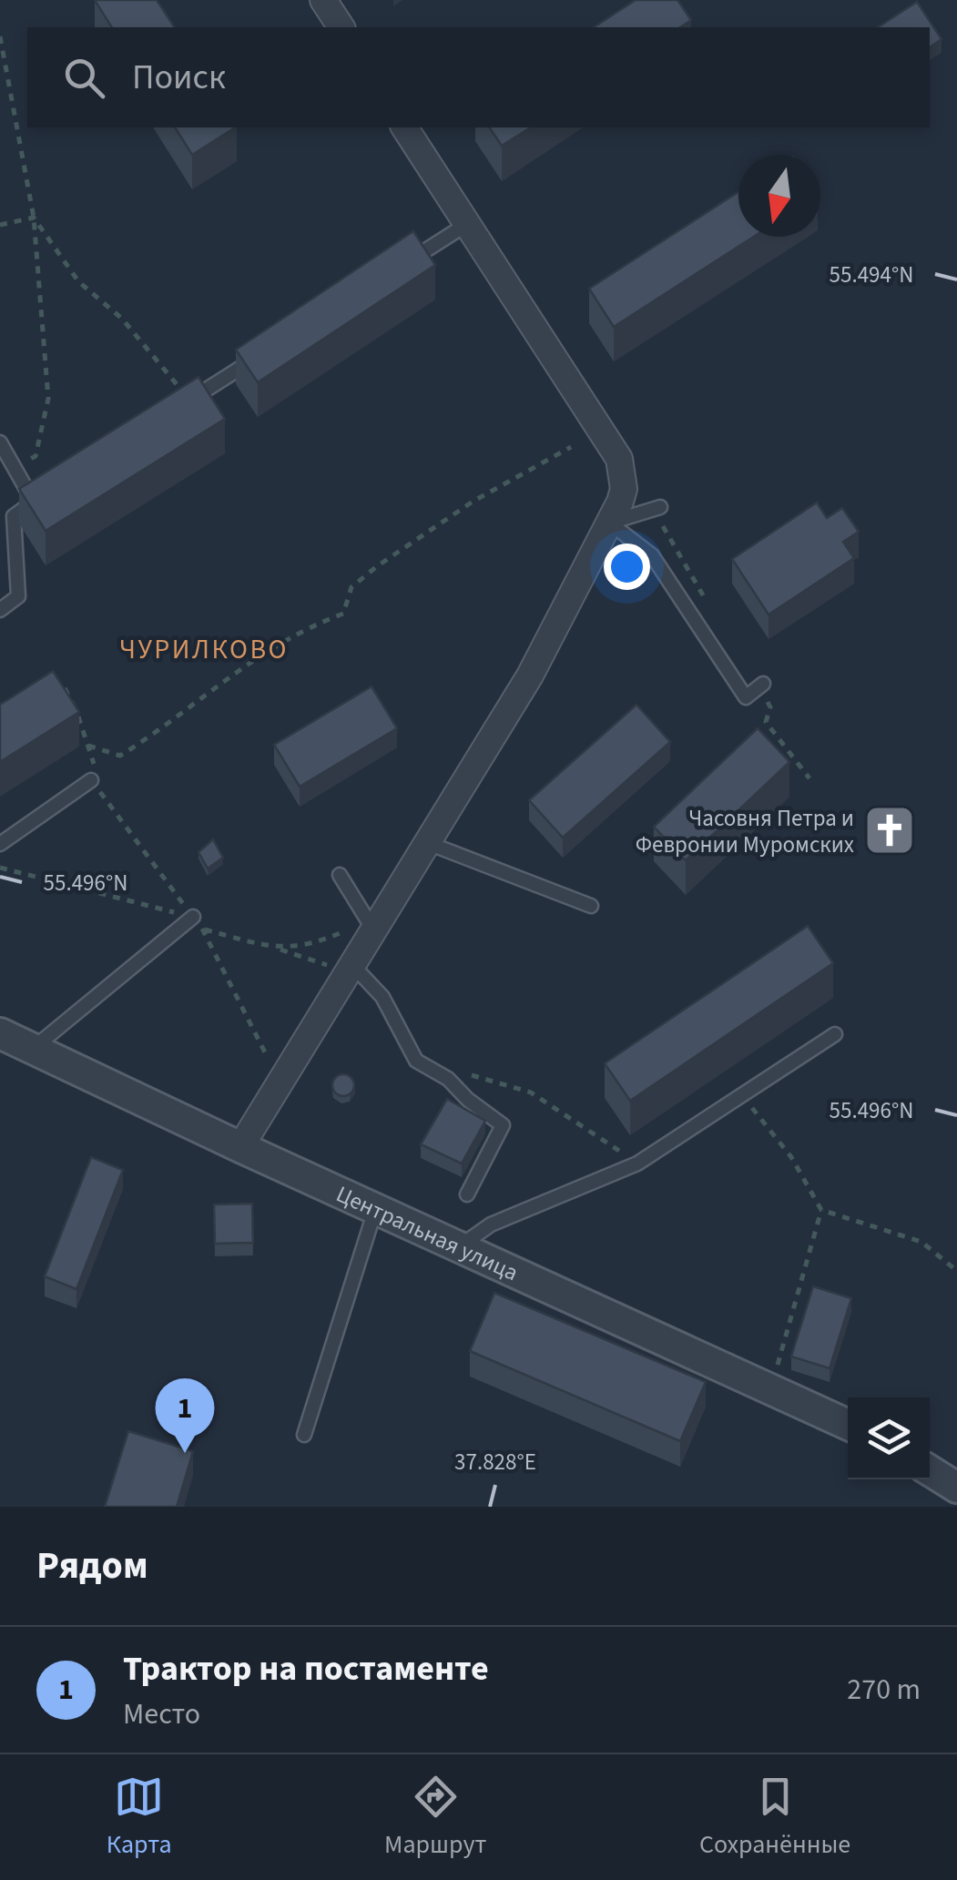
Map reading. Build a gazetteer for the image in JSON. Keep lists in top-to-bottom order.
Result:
{
  "streets": {
    "street": ["Центральная улица"]
  },
  "districts": ["ЧУРИЛКОВО"],
  "places": {
    "church": ["Часовня Петра и Февронии Муромских"]
  },
  "north": "bottom",
  "page": {
    "search": "Поиск",
    "pins": "1",
    "heading": "Рядом",
    "list": [
      {
        "mark": "1",
        "name": "Трактор на постаменте",
        "note": "Место",
        "value": "270 m"
      }
    ],
    "nav": ["Карта", "Маршрут", "Сохранённые"]
  },
  "coordinates": ["55.494°N", "55.496°N", "37.828°E"]
}
